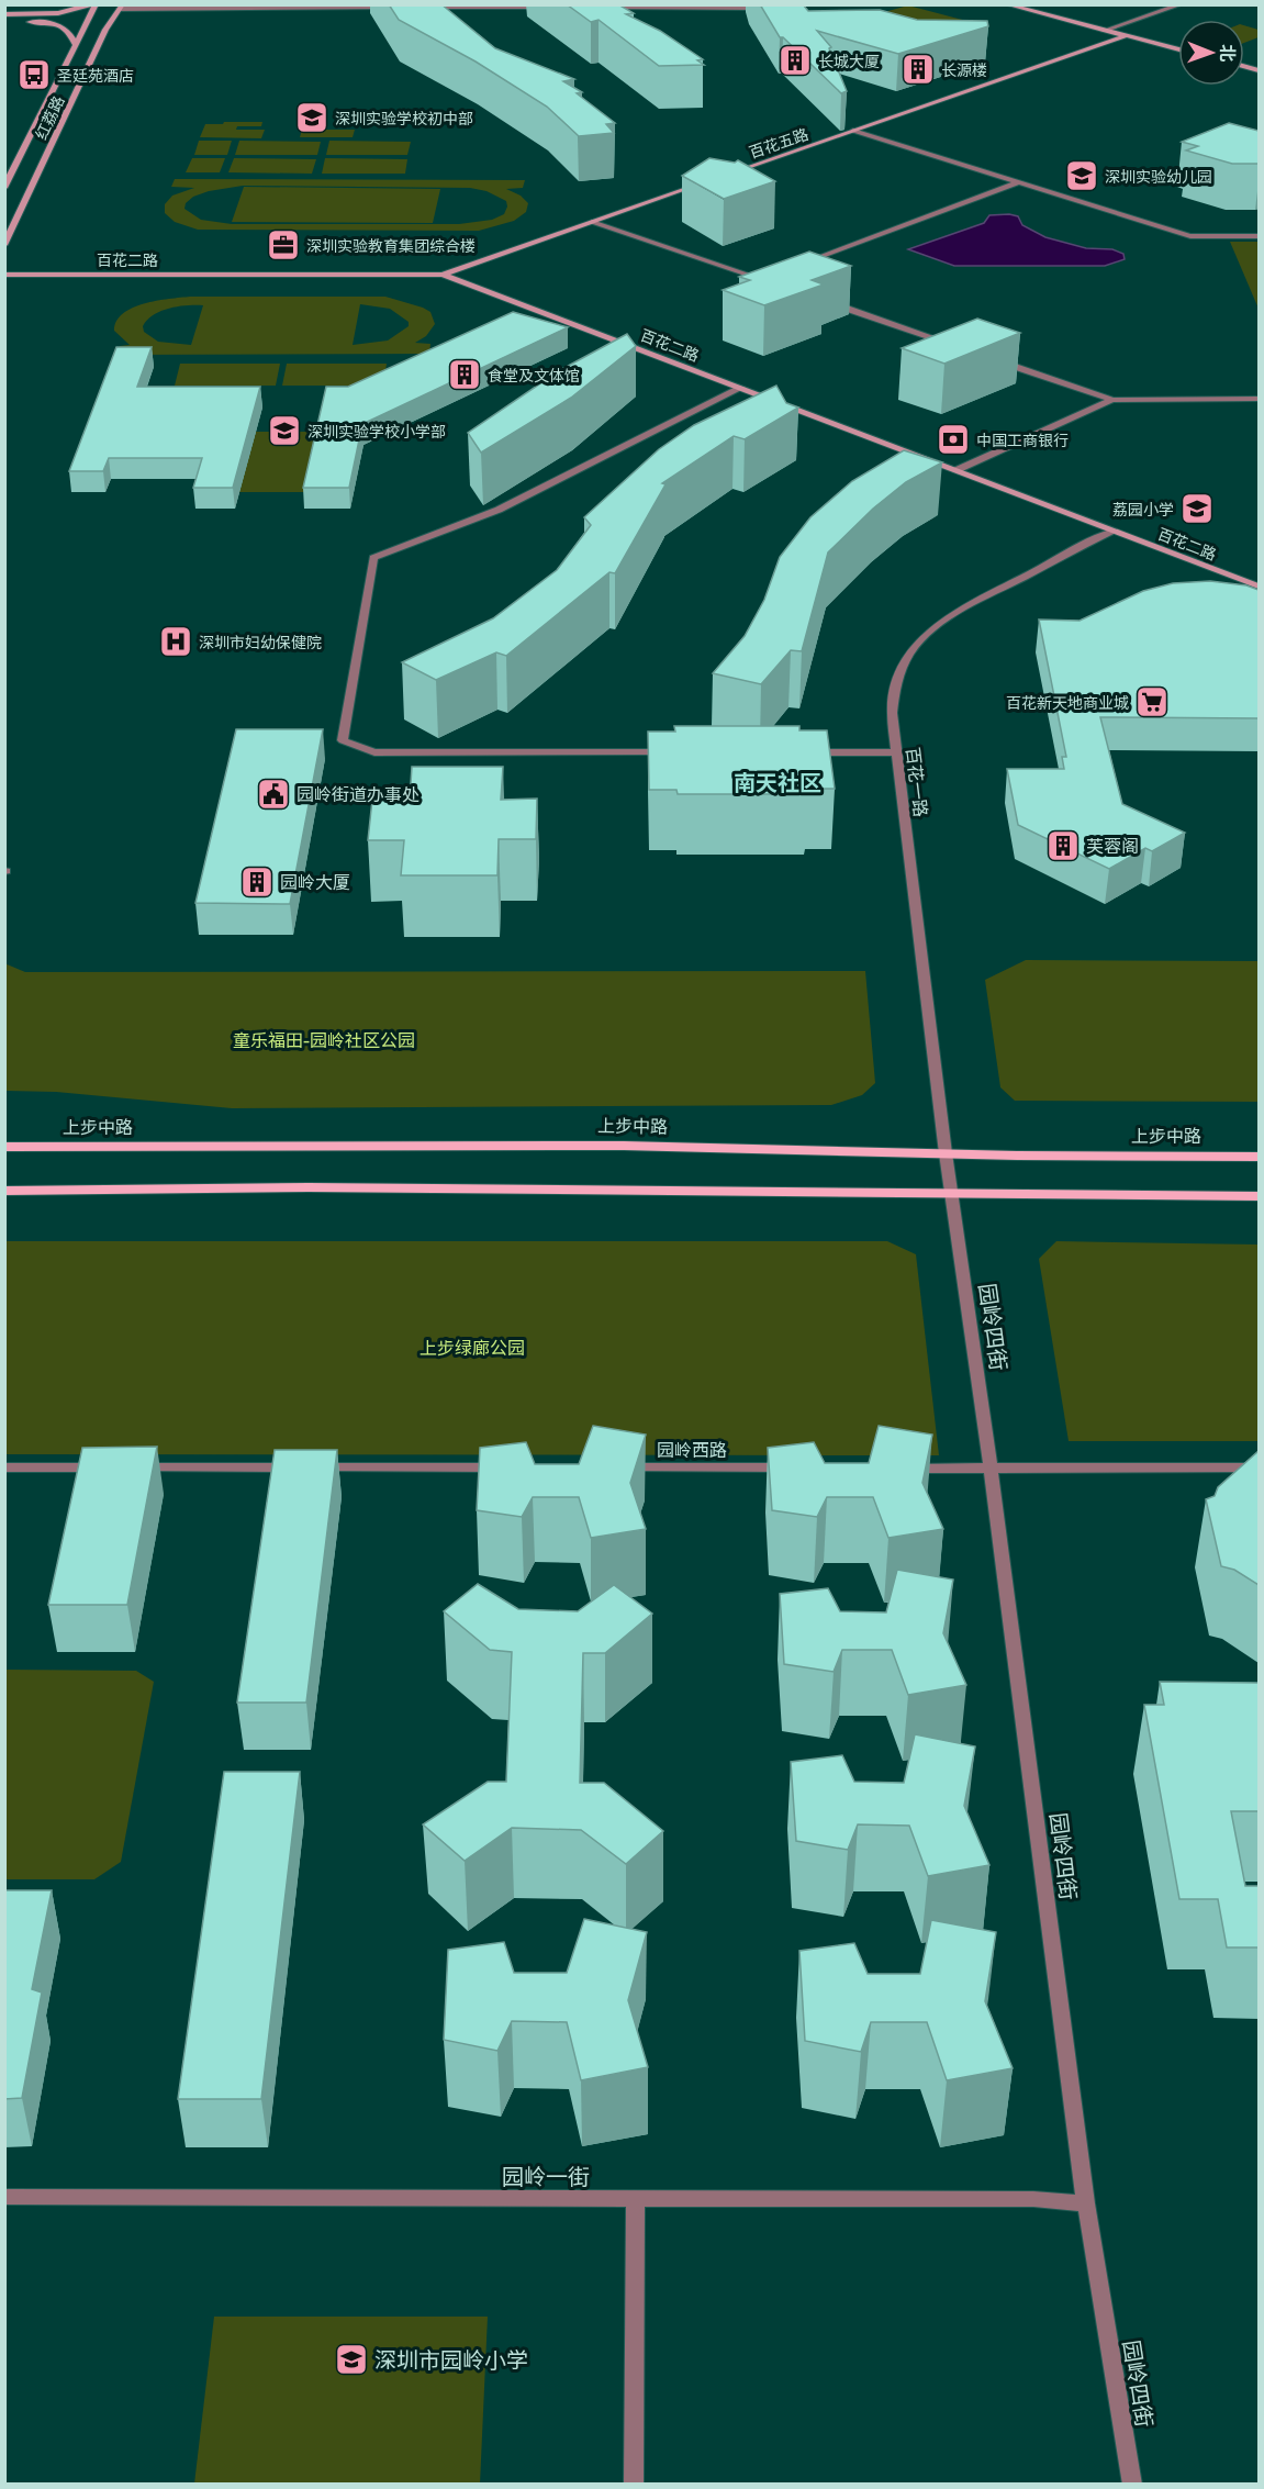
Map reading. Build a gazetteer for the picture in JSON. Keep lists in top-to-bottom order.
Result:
{
  "streets": {
    "main road": ["上步中路"],
    "street": [
      "红荔路",
      "百花五路",
      "百花二路",
      "百花一路",
      "园岭四街",
      "园岭西路",
      "园岭一街"
    ]
  },
  "crossings": [
    ["百花二路", "百花一路"],
    ["百花一路", "上步中路"],
    ["百花一路", "园岭四街"],
    ["园岭四街", "园岭一街"]
  ],
  "districts": ["南天社区"],
  "parks": ["童乐福田-园岭社区公园", "上步绿廊公园"],
  "places": {
    "building": [
      "长城大厦",
      "长源楼",
      "食堂及文体馆",
      "芙蓉阁",
      "园岭大厦"
    ],
    "bus stop": ["圣廷苑酒店"],
    "school or university": [
      "深圳实验学校初中部",
      "深圳实验幼儿园",
      "深圳实验学校小学部",
      "荔园小学",
      "深圳市园岭小学"
    ],
    "office": ["深圳实验教育集团综合楼"],
    "bank": ["中国工商银行"],
    "hospital": ["深圳市妇幼保健院"],
    "supermarket": ["百花新天地商业城"],
    "public building": ["园岭街道办事处"]
  },
  "north": "right"
}
